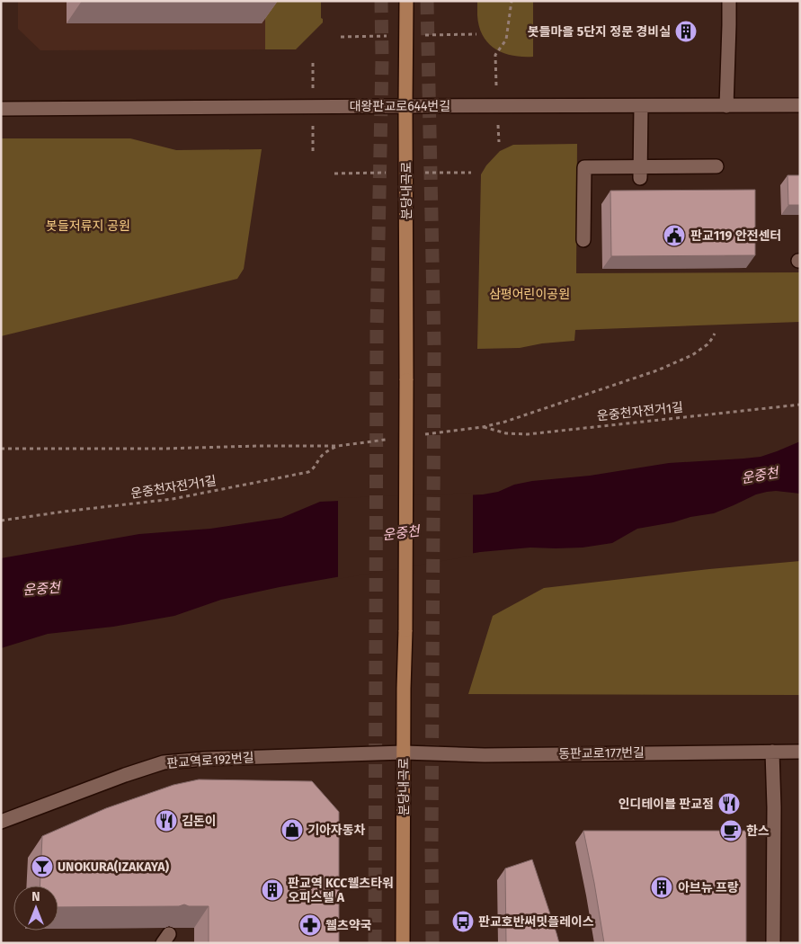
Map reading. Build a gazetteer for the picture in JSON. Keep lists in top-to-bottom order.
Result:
{
  "streets": {
    "main road": ["분당내곡로"],
    "street": ["대왕판교로644번길", "동판교로177번길", "판교역로192번길"],
    "path": ["운중천자전거1길"]
  },
  "crossings": [
    ["대왕판교로644번길", "분당내곡로"],
    ["분당내곡로", "동판교로177번길"],
    ["분당내곡로", "판교역로192번길"],
    ["동판교로177번길", "판교역로192번길"]
  ],
  "water": ["운중천"],
  "parks": ["봇들저류지 공원", "삼평어린이공원"],
  "places": {
    "building": ["봇들마을 5단지 정문 경비실", "아브뉴 프랑", "판교역 KCC웰츠타워 오피스텔 A"],
    "public building": ["판교119 안전센터"],
    "restaurant": ["인디테이블 판교점", "김돈이"],
    "shop": ["기아자동차"],
    "cafe": ["한스"],
    "bar": ["UNOKURA(IZAKAYA)"],
    "bus stop": ["판교호반써밋플레이스"],
    "pharmacy": ["웰츠약국"]
  },
  "north": "top"
}
